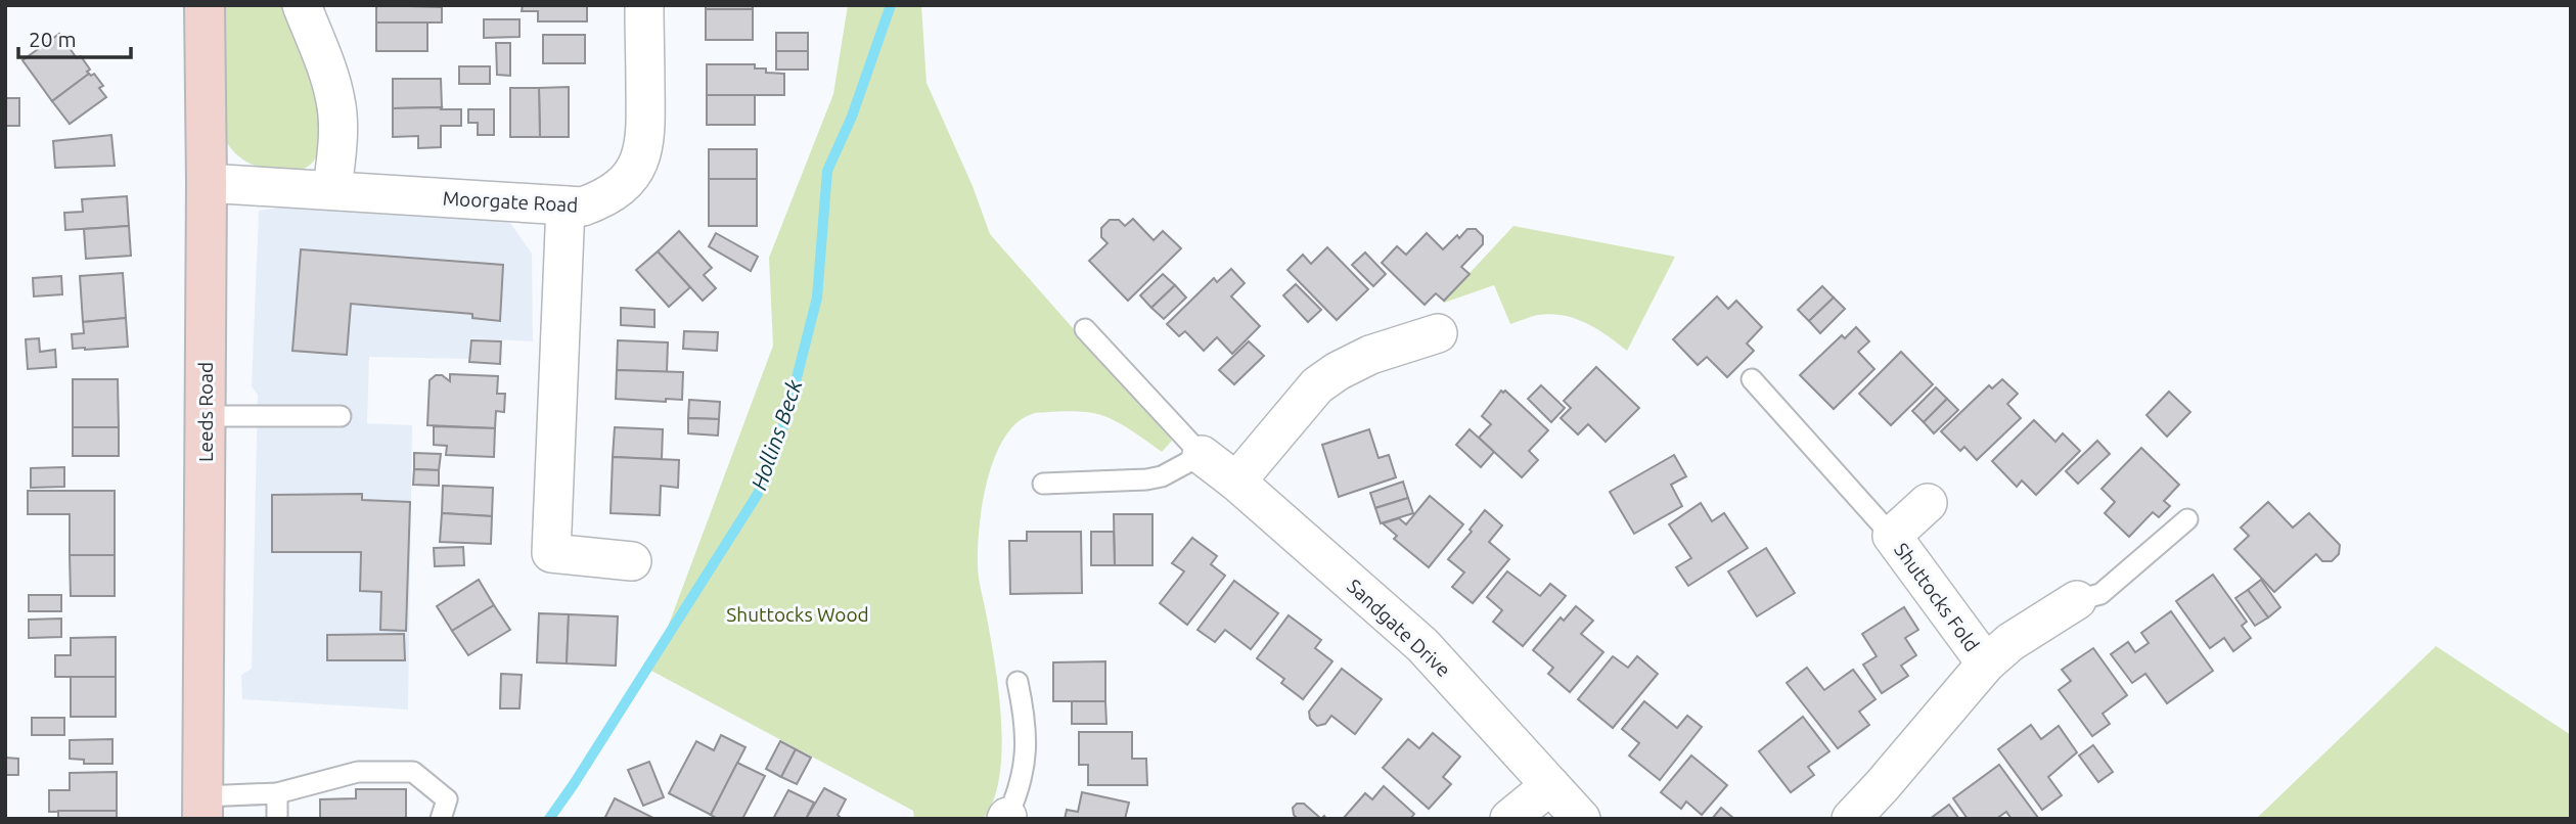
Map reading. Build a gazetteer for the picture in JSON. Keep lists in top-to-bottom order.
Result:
{
  "streets": {
    "main road": ["Leeds Road"],
    "street": ["Moorgate Road", "Shuttocks Fold", "Sandgate Drive"]
  },
  "crossings": [
    ["Moorgate Road", "Leeds Road"]
  ],
  "water": ["Hollins Beck"],
  "parks": ["Shuttocks Wood"],
  "scale_bar": "20 m"
}
